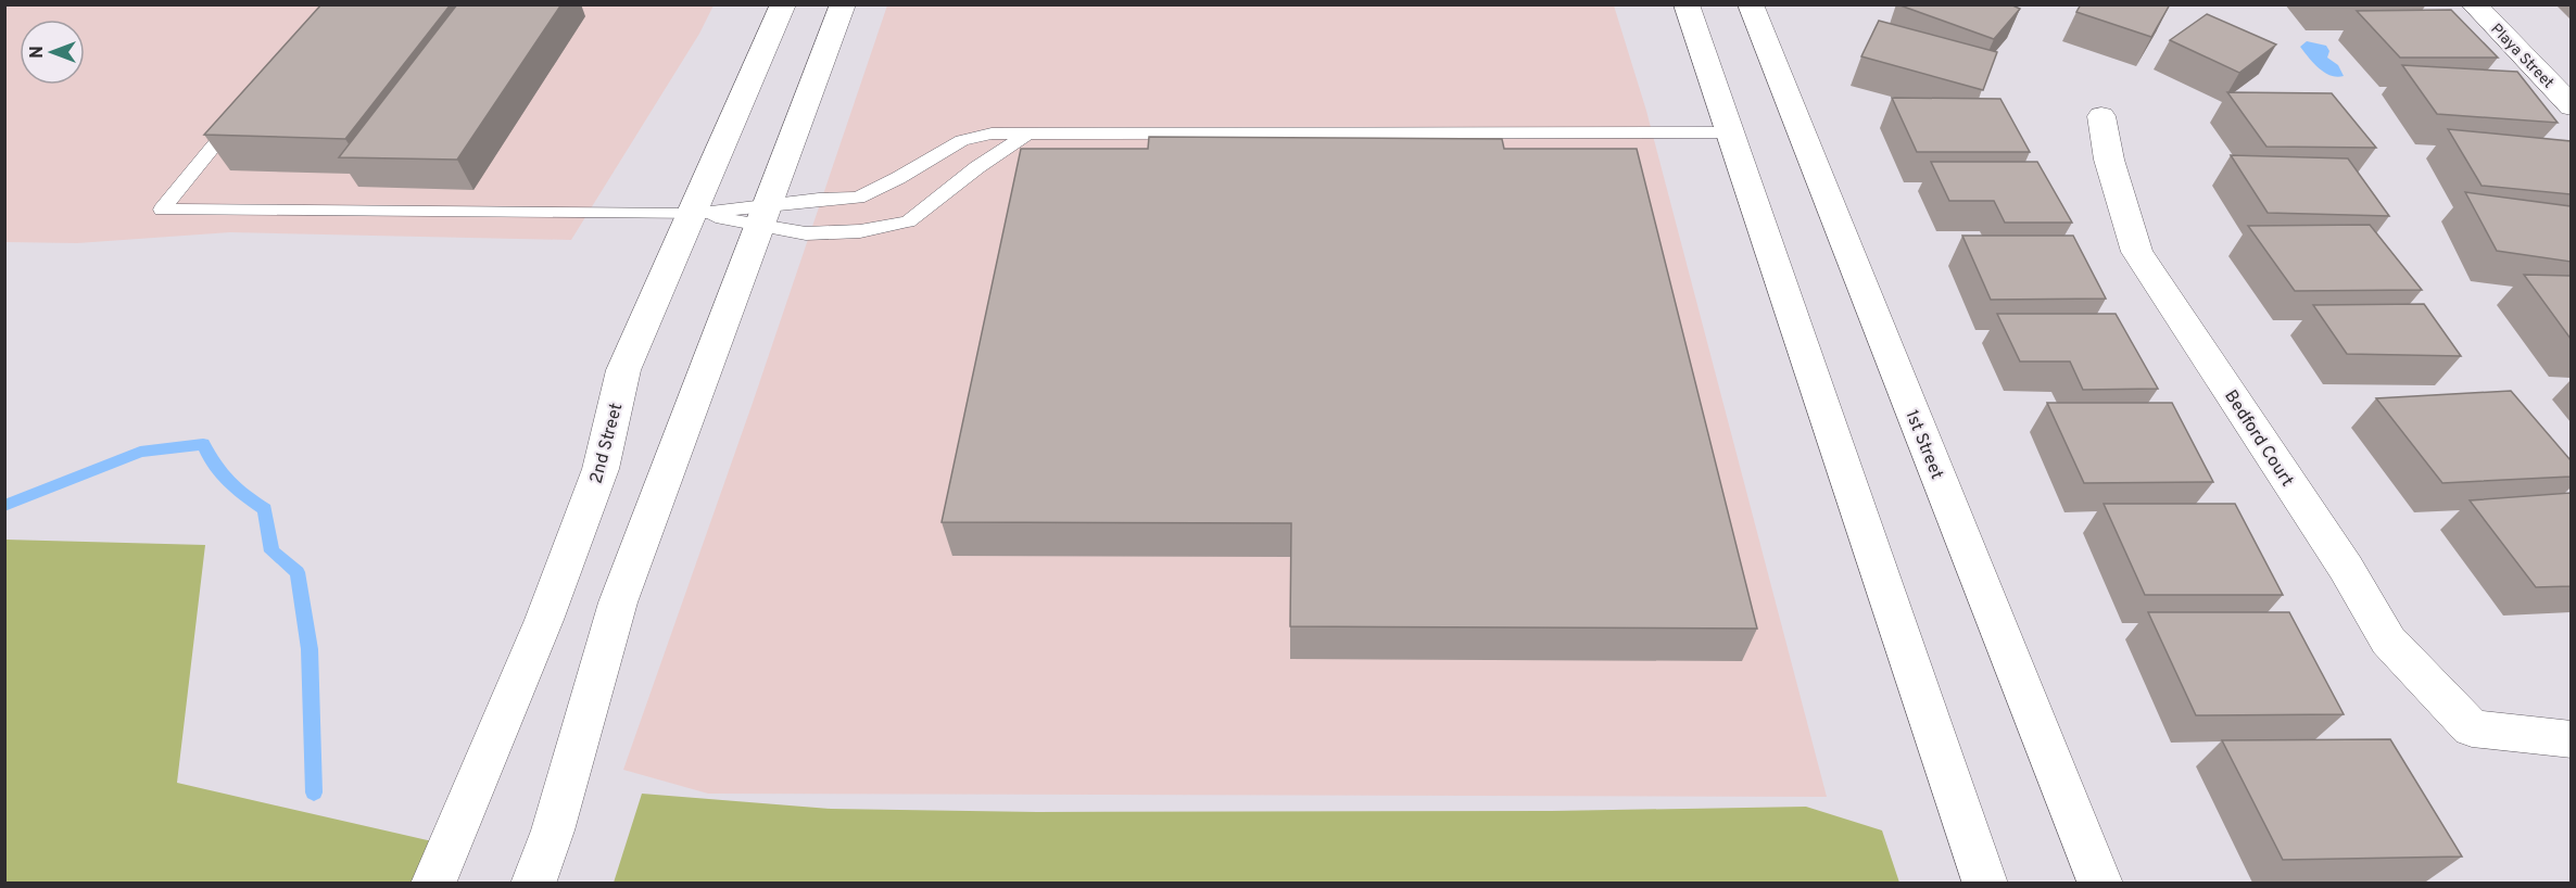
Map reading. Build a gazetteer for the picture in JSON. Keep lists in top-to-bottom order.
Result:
{
  "streets": {
    "street": [
      "Playa Street",
      "Bedford Court",
      "2nd Street",
      "1st Street"
    ]
  },
  "north": "left"
}
